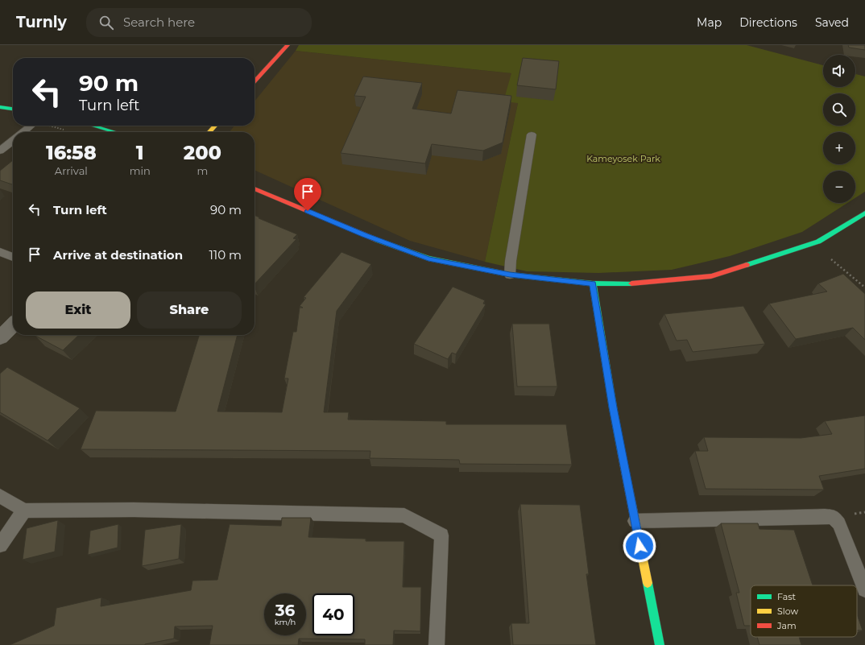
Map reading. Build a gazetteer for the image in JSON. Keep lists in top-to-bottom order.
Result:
{
  "parks": ["Kameyosek Park"],
  "legend": ["Fast", "Slow", "Jam"],
  "page": {
    "header": "Turnly",
    "search": "Search here",
    "nav": ["Map", "Directions", "Saved"],
    "map_buttons": ["+", "−"],
    "turn": ["90 m", "Turn left"],
    "eta": [
      "16:58",
      "Arrival",
      "1",
      "min",
      "200",
      "m"
    ],
    "list": [
      {
        "name": "Turn left",
        "value": "90 m"
      },
      {
        "name": "Arrive at destination",
        "value": "110 m"
      }
    ],
    "buttons": ["Exit", "Share"],
    "speed": "36 km/h",
    "limit": "40"
  }
}
